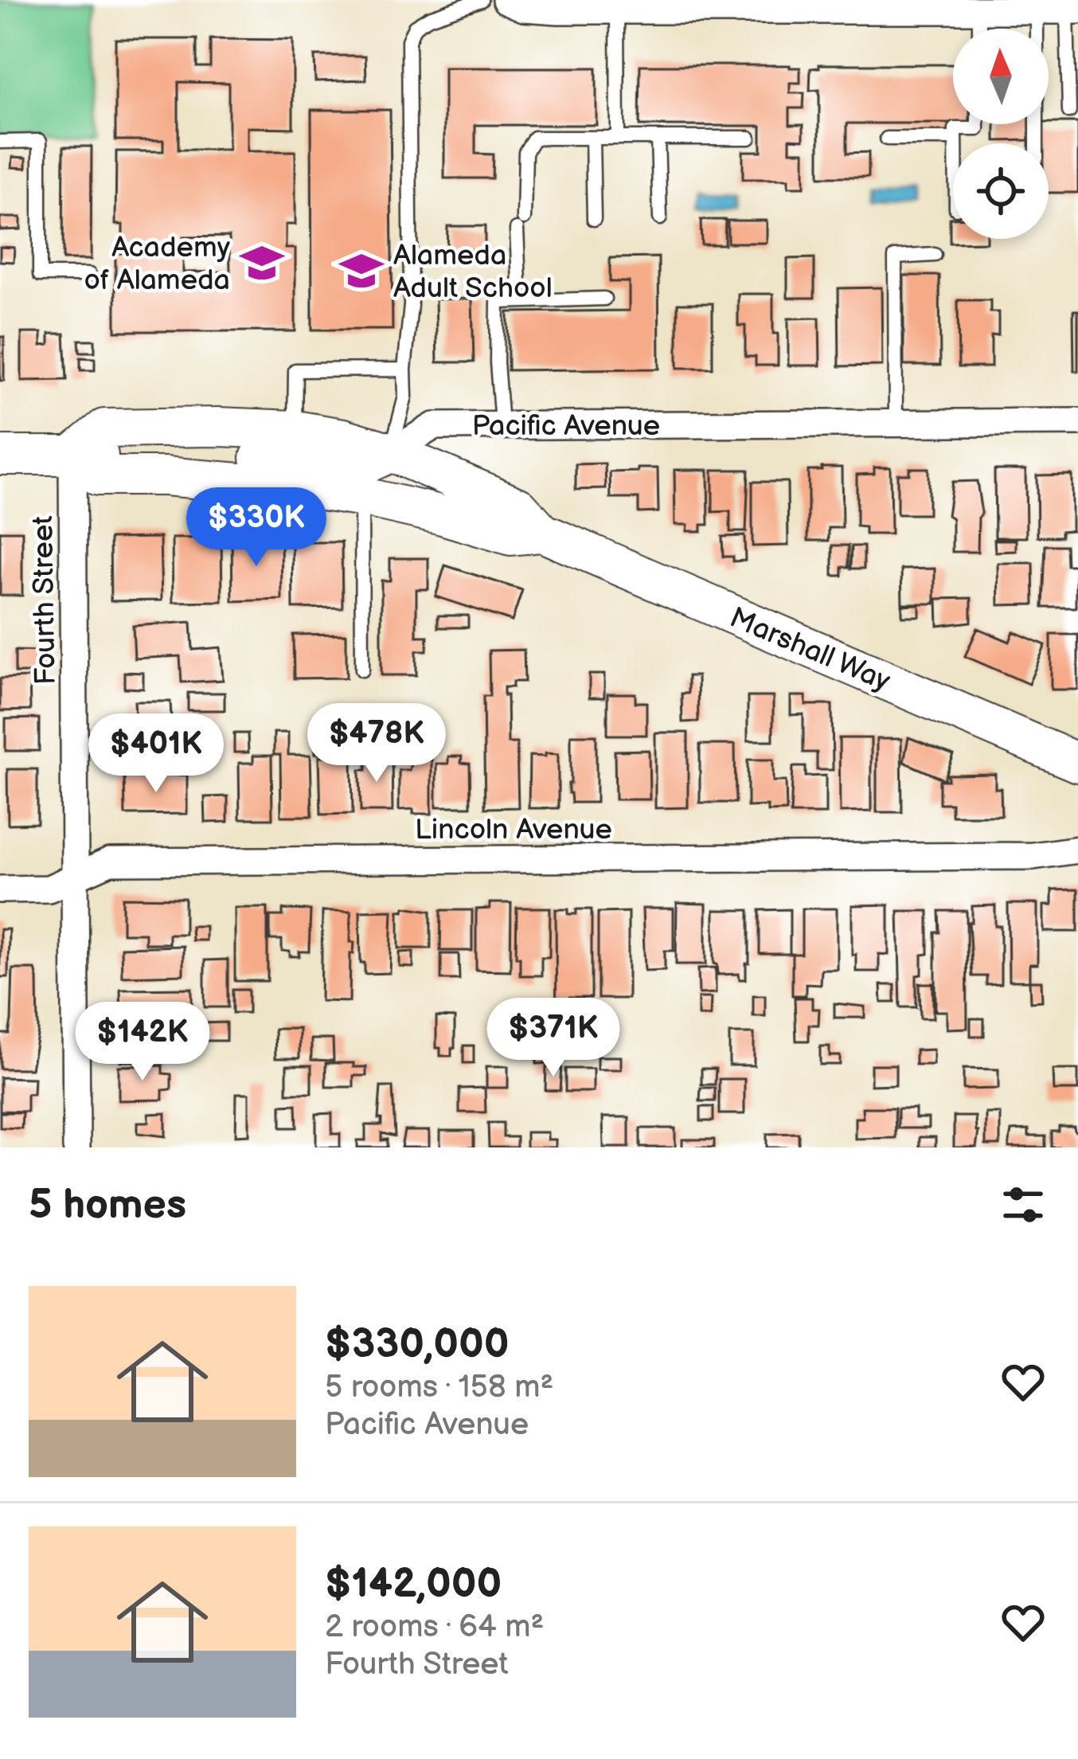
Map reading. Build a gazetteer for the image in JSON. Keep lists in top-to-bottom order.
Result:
{
  "streets": {
    "street": [
      "Pacific Avenue",
      "Fourth Street",
      "Marshall Way",
      "Lincoln Avenue"
    ]
  },
  "crossings": [
    ["Pacific Avenue", "Marshall Way"],
    ["Fourth Street", "Lincoln Avenue"]
  ],
  "places": {
    "school or university": ["Academy of Alameda", "Alameda Adult School"]
  },
  "north": "top",
  "page": {
    "price": [
      "$330K",
      "$478K",
      "$401K",
      "$371K",
      "$142K"
    ],
    "heading": "5 homes",
    "list": [
      {
        "name": "$330,000",
        "note": "5 rooms · 158 m² · Pacific Avenue"
      },
      {
        "name": "$142,000",
        "note": "2 rooms · 64 m² · Fourth Street"
      }
    ]
  }
}
